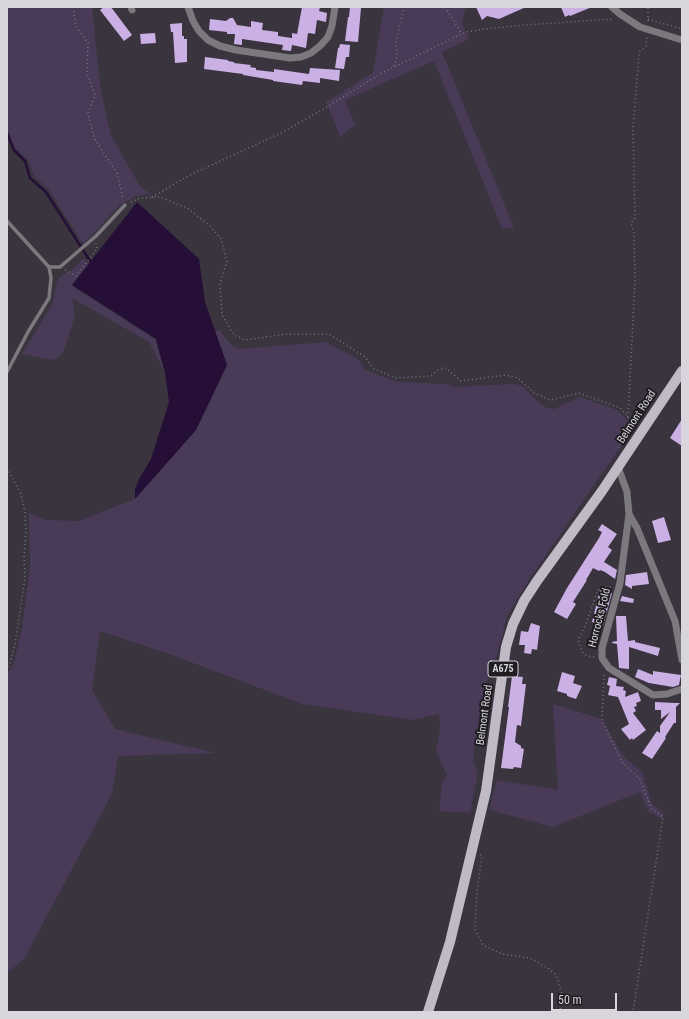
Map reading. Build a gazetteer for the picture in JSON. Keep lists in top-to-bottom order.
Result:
{
  "streets": {
    "main road": ["Belmont Road", "A675"],
    "street": ["Horrocks Fold"]
  },
  "crossings": [
    ["Belmont Road", "Horrocks Fold"]
  ],
  "scale_bar": "50 m"
}
